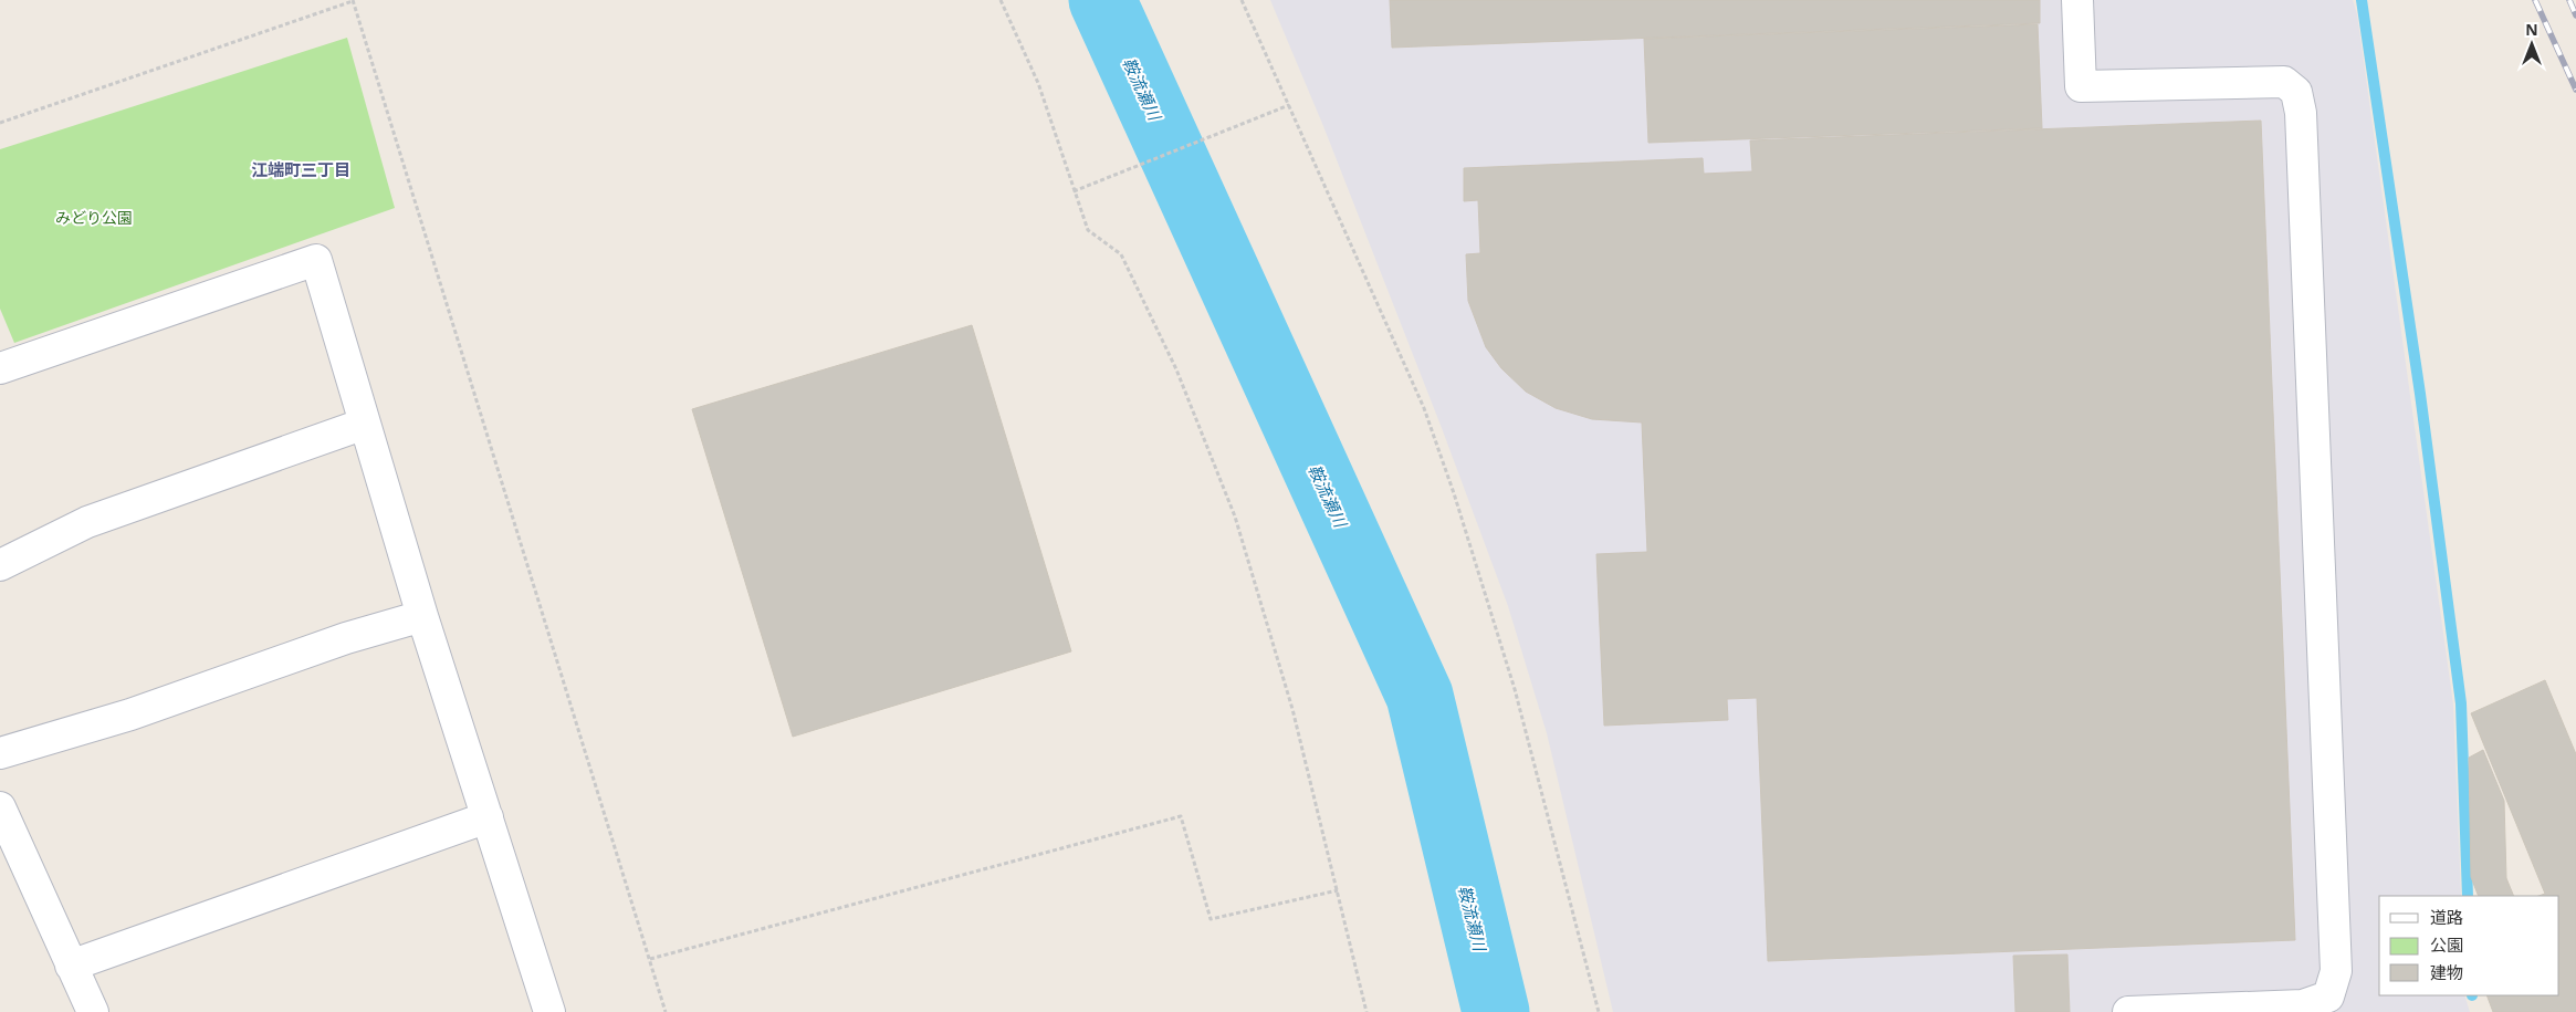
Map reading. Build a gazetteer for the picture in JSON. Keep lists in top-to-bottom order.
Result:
{
  "districts": ["江端町三丁目"],
  "water": ["鞍流瀬川"],
  "parks": ["みどり公園"],
  "legend": ["道路", "公園", "建物"],
  "north": "top"
}
